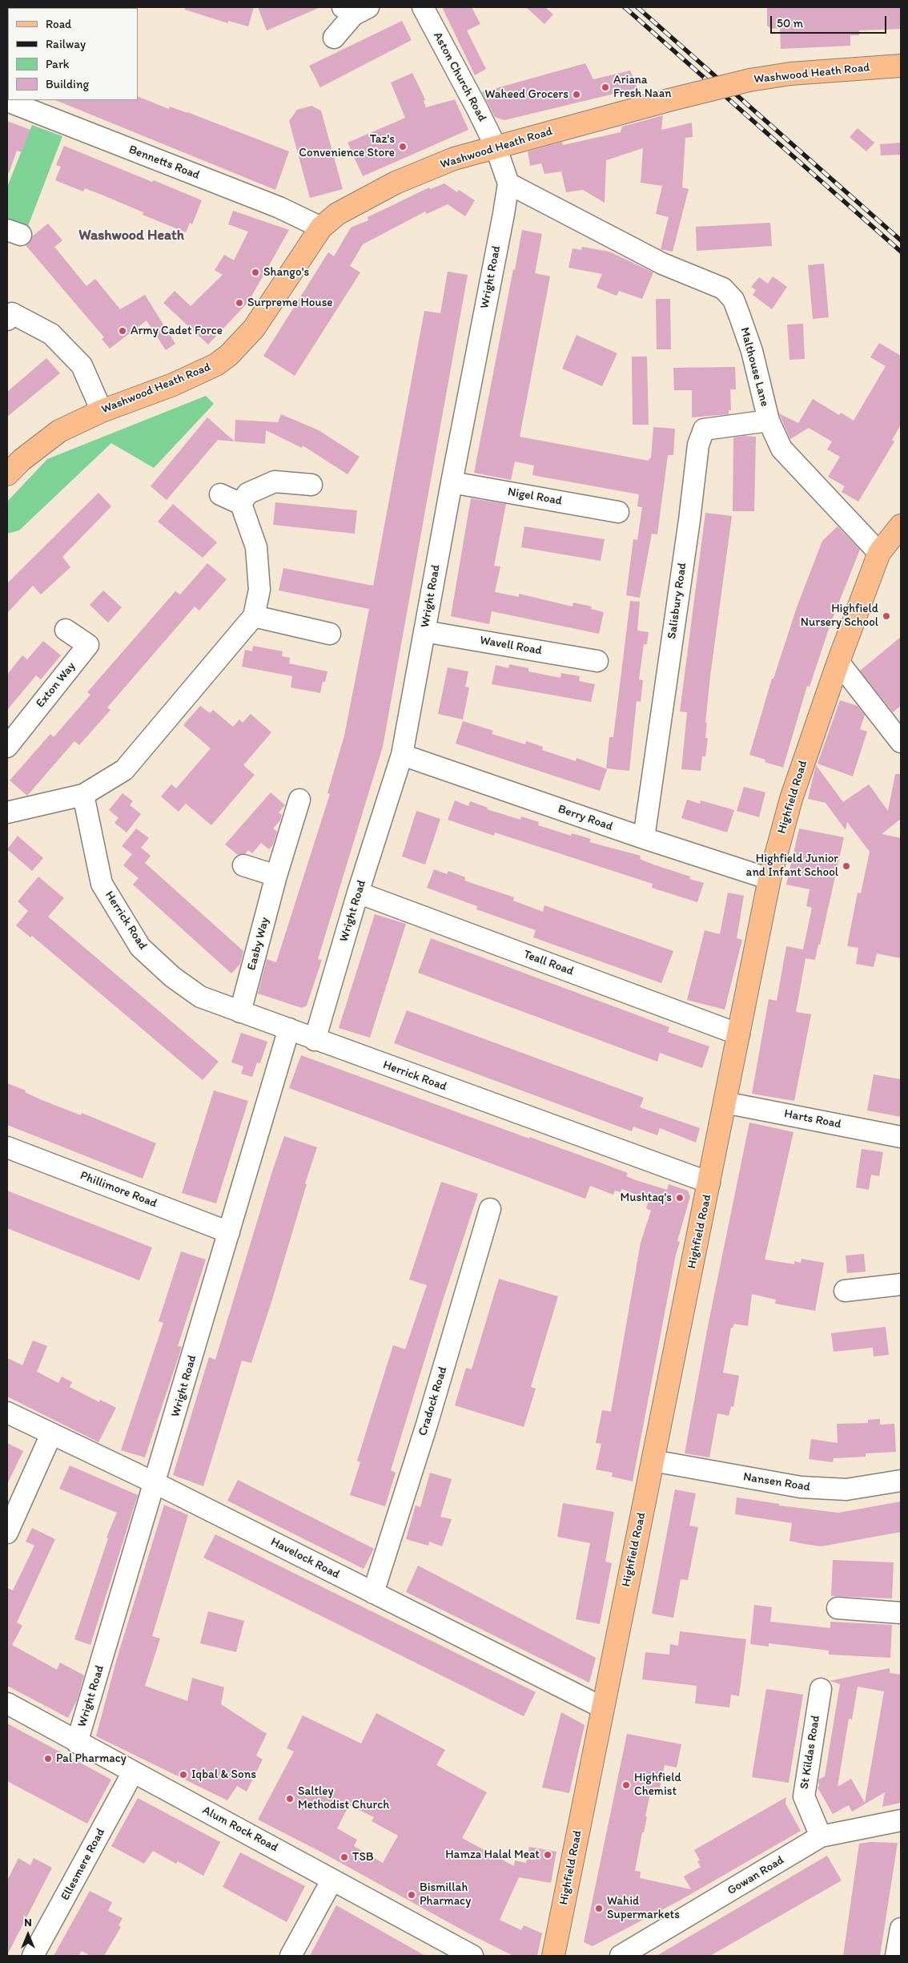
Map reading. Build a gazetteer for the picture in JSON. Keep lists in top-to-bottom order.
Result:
{
  "streets": {
    "main road": ["Washwood Heath Road", "Highfield Road"],
    "street": [
      "Aston Church Road",
      "Bennetts Road",
      "Wright Road",
      "Malthouse Lane",
      "Nigel Road",
      "Salisbury Road",
      "Wavell Road",
      "Exton Way",
      "Berry Road",
      "Herrick Road",
      "Easby Way",
      "Teall Road",
      "Harts Road",
      "Phillimore Road",
      "Cradock Road",
      "Nansen Road",
      "Havelock Road",
      "St Kildas Road",
      "Alum Rock Road",
      "Ellesmere Road",
      "Gowan Road"
    ]
  },
  "crossings": [
    ["Washwood Heath Road", "Aston Church Road"],
    ["Washwood Heath Road", "Bennetts Road"],
    ["Washwood Heath Road", "Wright Road"],
    ["Aston Church Road", "Wright Road"],
    ["Wright Road", "Malthouse Lane"],
    ["Wright Road", "Nigel Road"],
    ["Wright Road", "Wavell Road"],
    ["Wright Road", "Berry Road"],
    ["Wright Road", "Herrick Road"],
    ["Wright Road", "Teall Road"],
    ["Wright Road", "Phillimore Road"],
    ["Wright Road", "Havelock Road"],
    ["Wright Road", "Alum Rock Road"],
    ["Malthouse Lane", "Salisbury Road"],
    ["Malthouse Lane", "Highfield Road"],
    ["Salisbury Road", "Berry Road"],
    ["Highfield Road", "Berry Road"],
    ["Highfield Road", "Herrick Road"],
    ["Highfield Road", "Teall Road"],
    ["Highfield Road", "Harts Road"],
    ["Highfield Road", "Nansen Road"],
    ["Highfield Road", "Havelock Road"],
    ["Herrick Road", "Easby Way"],
    ["Cradock Road", "Havelock Road"],
    ["St Kildas Road", "Gowan Road"],
    ["Alum Rock Road", "Ellesmere Road"]
  ],
  "districts": ["Washwood Heath"],
  "places": [
    "Ariana Fresh Naan",
    "Waheed Grocers",
    "Taz's Convenience Store",
    "Shango's",
    "Surpreme House",
    "Army Cadet Force",
    "Highfield Nursery School",
    "Highfield Junior and Infant School",
    "Mushtaq's",
    "Pal Pharmacy",
    "Iqbal & Sons",
    "Highfield Chemist",
    "Saltley Methodist Church",
    "Hamza Halal Meat",
    "TSB",
    "Bismillah Pharmacy",
    "Wahid Supermarkets"
  ],
  "legend": [
    "Road",
    "Railway",
    "Park",
    "Building"
  ],
  "scale_bar": "50 m",
  "north": "top"
}
